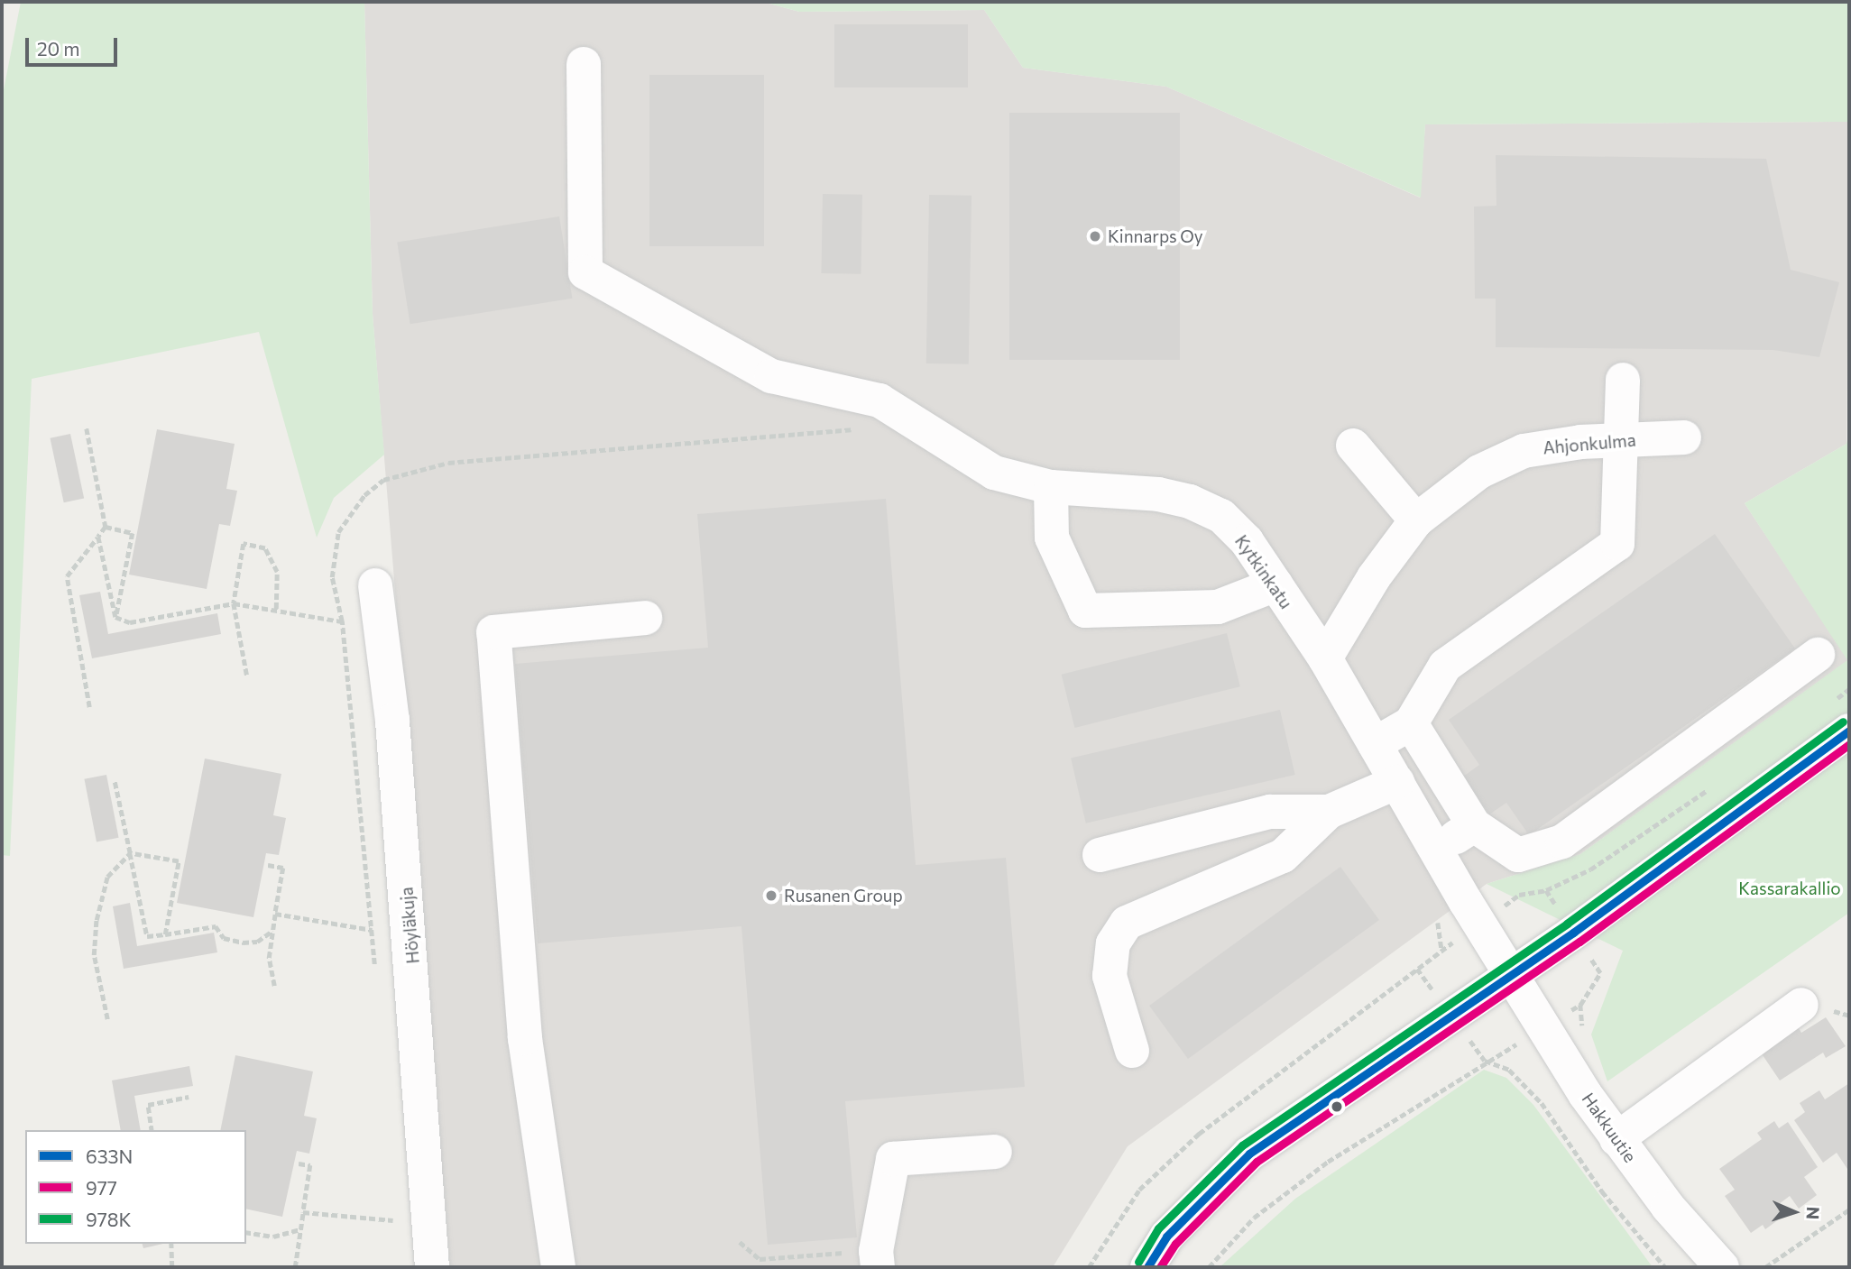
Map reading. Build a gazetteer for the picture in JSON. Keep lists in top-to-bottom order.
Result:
{
  "streets": {
    "street": [
      "Ahjonkulma",
      "Kytkinkatu",
      "Höyläkuja",
      "Hakkuutie"
    ]
  },
  "crossings": [
    ["Ahjonkulma", "Kytkinkatu"],
    ["Kytkinkatu", "Hakkuutie"]
  ],
  "parks": ["Kassarakallio"],
  "places": ["Kinnarps Oy", "Rusanen Group"],
  "lines": ["transit line 978K", "transit line 633N", "transit line 977"],
  "legend": ["633N", "977", "978K"],
  "scale_bar": "20 m",
  "north": "right"
}
